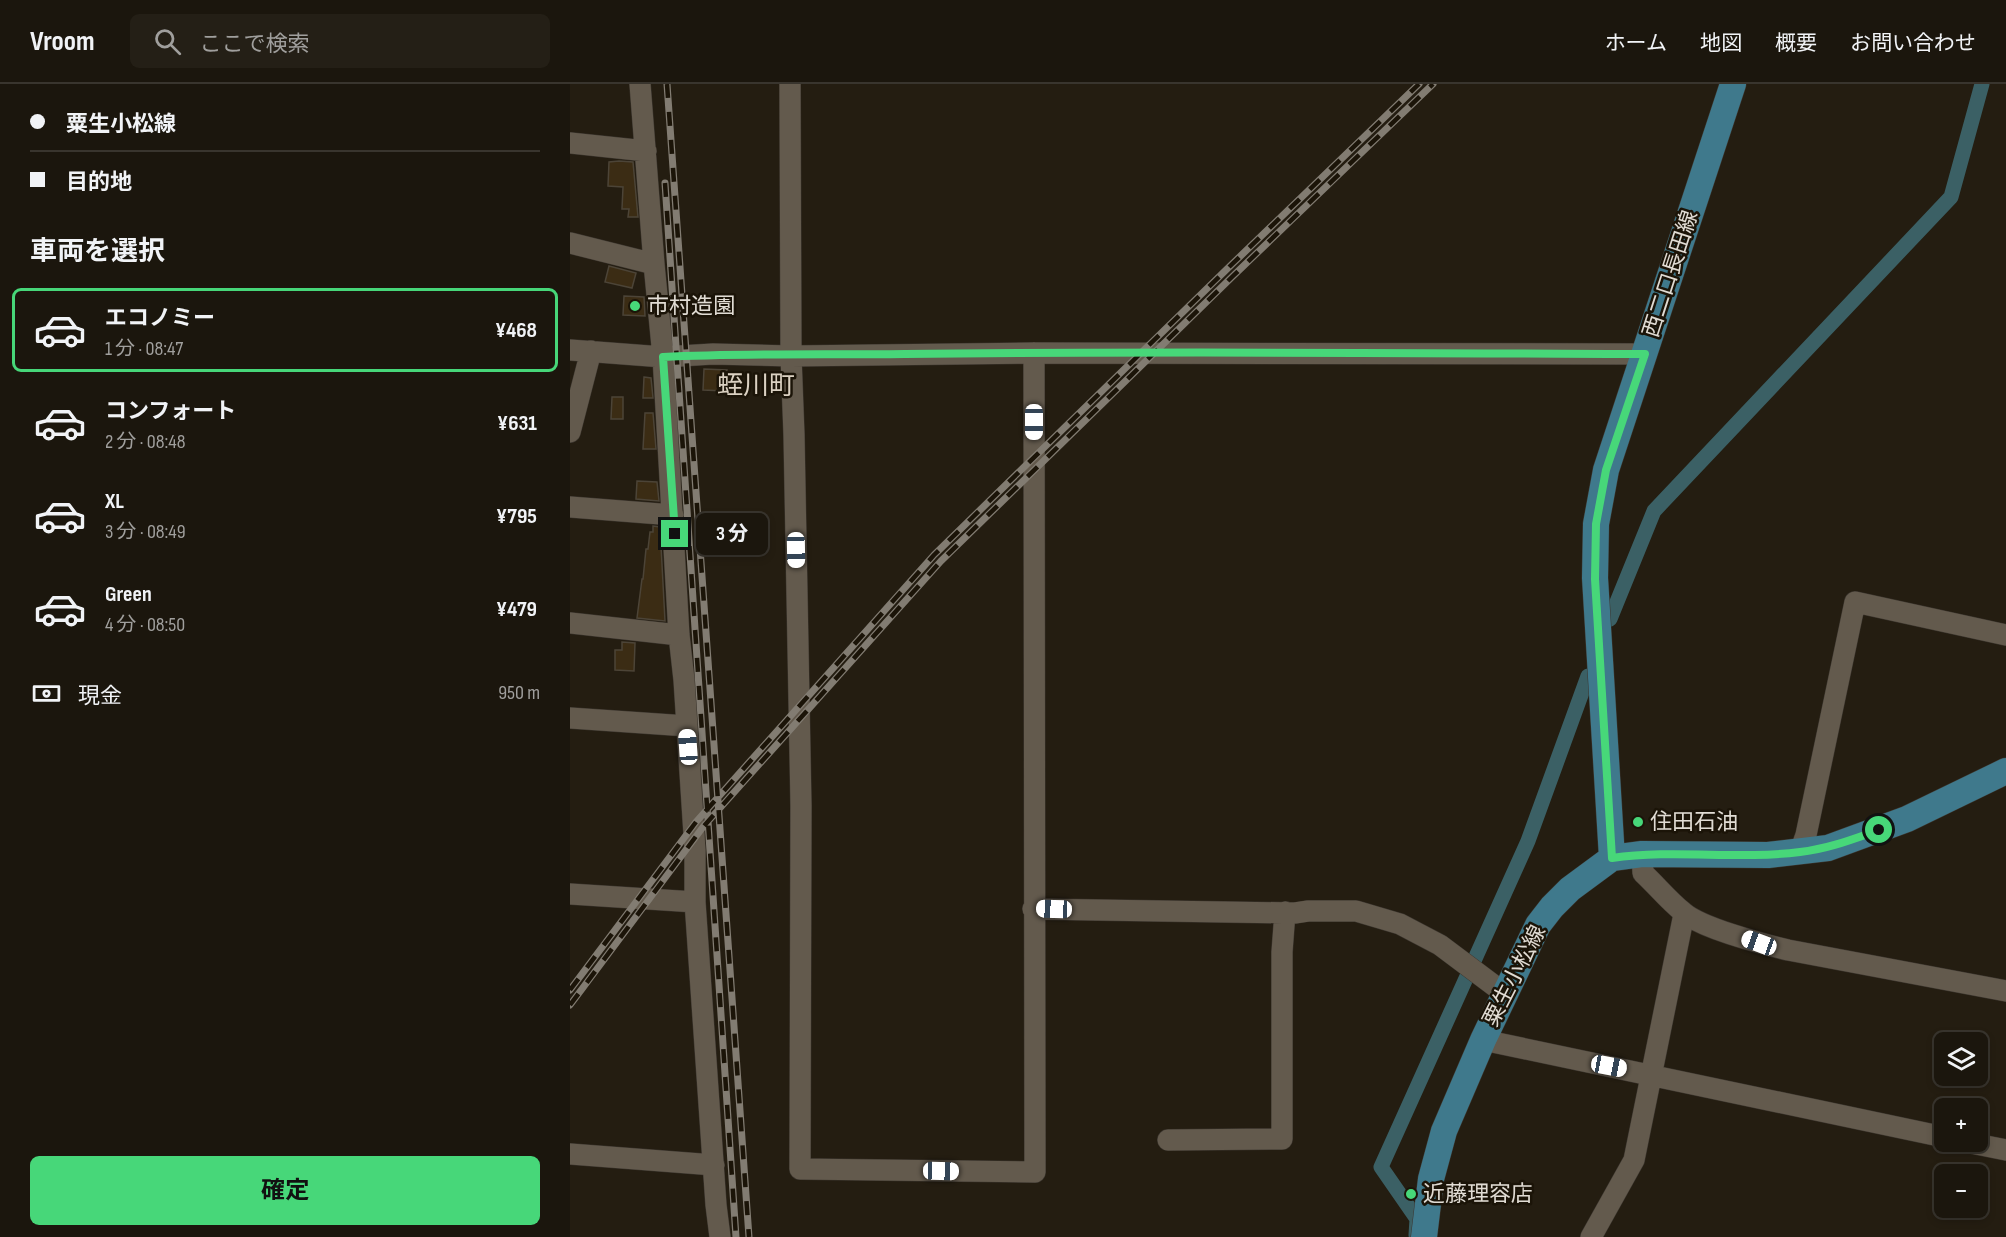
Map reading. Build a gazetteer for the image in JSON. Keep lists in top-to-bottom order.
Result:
{
  "streets": {
    "main road": ["西二口長田線", "粟生小松線"]
  },
  "crossings": [
    ["西二口長田線", "粟生小松線"]
  ],
  "districts": ["蛭川町"],
  "places": ["市村造園", "住田石油", "近藤理容店"],
  "page": {
    "header": "Vroom",
    "search": "ここで検索",
    "nav": [
      "ホーム",
      "地図",
      "概要",
      "お問い合わせ"
    ],
    "banner": ["粟生小松線", "目的地"],
    "heading": "車両を選択",
    "list": [
      {
        "name": "エコノミー",
        "note": "1 分 · 08:47",
        "value": "¥468"
      },
      {
        "name": "コンフォート",
        "note": "2 分 · 08:48",
        "value": "¥631"
      },
      {
        "name": "XL",
        "note": "3 分 · 08:49",
        "value": "¥795"
      },
      {
        "name": "Green",
        "note": "4 分 · 08:50",
        "value": "¥479"
      }
    ],
    "bubble": "3 分",
    "pay": ["現金", "950 m"],
    "map_buttons": ["+", "−"],
    "buttons": "確定"
  }
}
